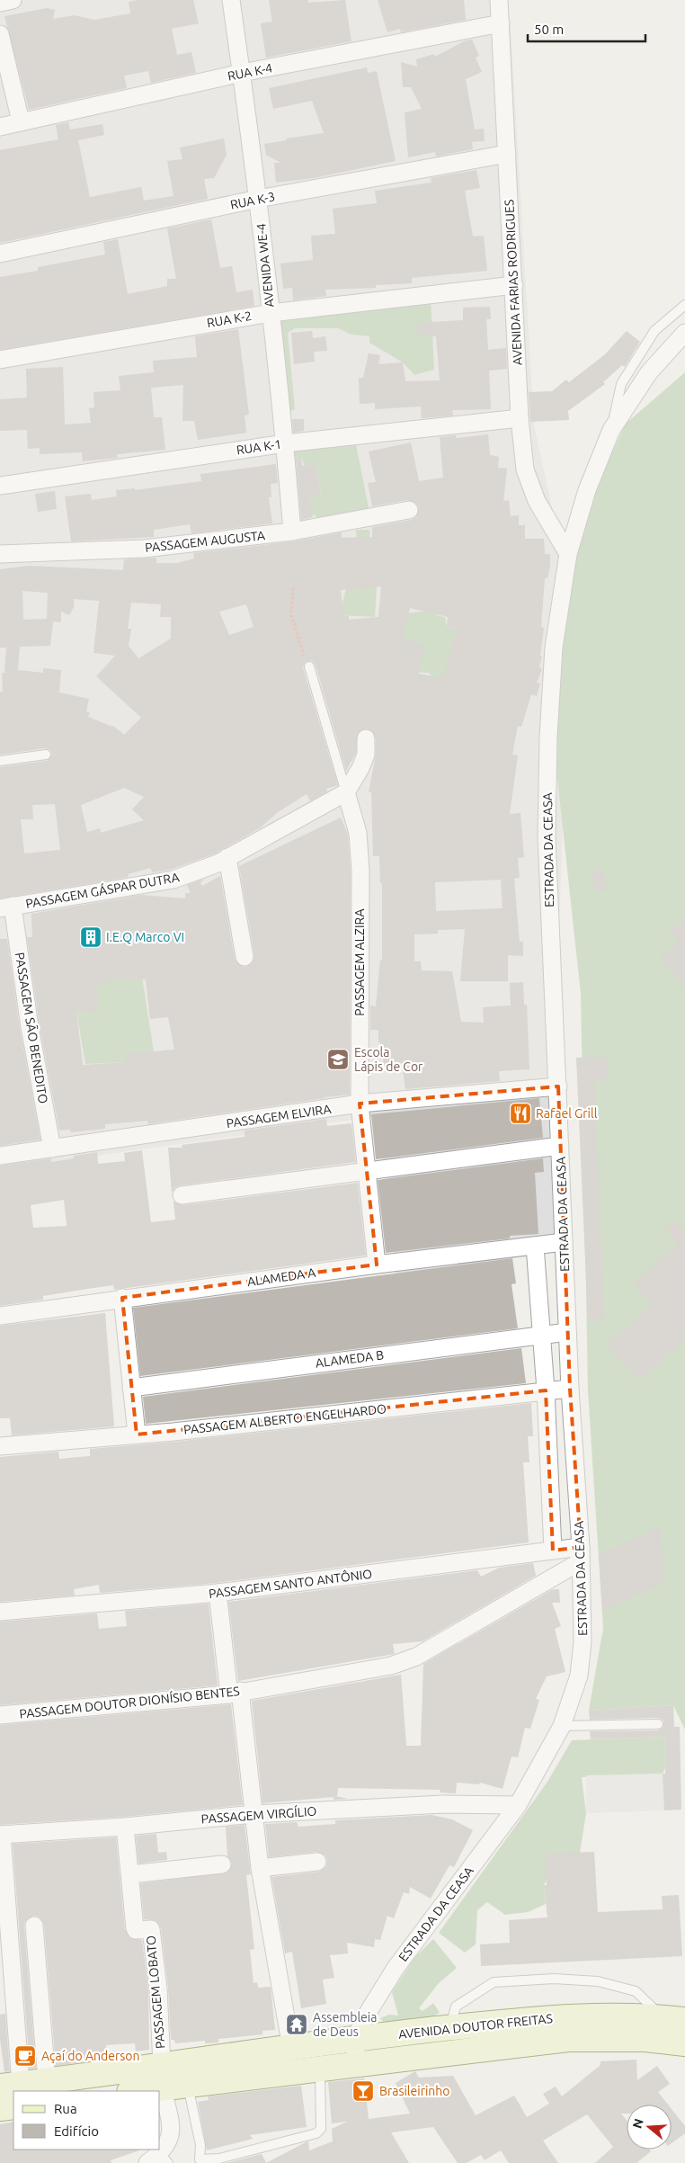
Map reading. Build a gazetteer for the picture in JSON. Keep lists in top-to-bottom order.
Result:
{
  "streets": {
    "main road": ["AVENIDA DOUTOR FREITAS"],
    "street": [
      "RUA K-4",
      "RUA K-3",
      "AVENIDA WE-4",
      "AVENIDA FARIAS RODRIGUES",
      "RUA K-2",
      "RUA K-1",
      "PASSAGEM AUGUSTA",
      "ESTRADA DA CEASA",
      "PASSAGEM GÁSPAR DUTRA",
      "PASSAGEM ALZIRA",
      "PASSAGEM SÃO BENEDITO",
      "PASSAGEM ELVIRA",
      "ALAMEDA A",
      "ALAMEDA B",
      "PASSAGEM ALBERTO ENGELHARDO",
      "PASSAGEM SANTO ANTÔNIO",
      "PASSAGEM DOUTOR DIONÍSIO BENTES",
      "PASSAGEM VIRGÍLIO",
      "PASSAGEM LOBATO"
    ]
  },
  "crossings": [
    ["RUA K-4", "AVENIDA WE-4"],
    ["RUA K-4", "AVENIDA FARIAS RODRIGUES"],
    ["RUA K-3", "AVENIDA WE-4"],
    ["RUA K-3", "AVENIDA FARIAS RODRIGUES"],
    ["AVENIDA WE-4", "RUA K-2"],
    ["AVENIDA WE-4", "RUA K-1"],
    ["AVENIDA WE-4", "PASSAGEM AUGUSTA"],
    ["AVENIDA FARIAS RODRIGUES", "RUA K-2"],
    ["AVENIDA FARIAS RODRIGUES", "RUA K-1"],
    ["AVENIDA FARIAS RODRIGUES", "ESTRADA DA CEASA"],
    ["ESTRADA DA CEASA", "PASSAGEM ELVIRA"],
    ["ESTRADA DA CEASA", "ALAMEDA A"],
    ["ESTRADA DA CEASA", "ALAMEDA B"],
    ["ESTRADA DA CEASA", "PASSAGEM ALBERTO ENGELHARDO"],
    ["ESTRADA DA CEASA", "PASSAGEM SANTO ANTÔNIO"],
    ["ESTRADA DA CEASA", "PASSAGEM DOUTOR DIONÍSIO BENTES"],
    ["ESTRADA DA CEASA", "PASSAGEM VIRGÍLIO"],
    ["ESTRADA DA CEASA", "AVENIDA DOUTOR FREITAS"],
    ["PASSAGEM GÁSPAR DUTRA", "PASSAGEM ALZIRA"],
    ["PASSAGEM GÁSPAR DUTRA", "PASSAGEM SÃO BENEDITO"],
    ["PASSAGEM ALZIRA", "PASSAGEM ELVIRA"],
    ["PASSAGEM ALZIRA", "ALAMEDA A"],
    ["PASSAGEM SÃO BENEDITO", "PASSAGEM ELVIRA"],
    ["PASSAGEM SANTO ANTÔNIO", "PASSAGEM DOUTOR DIONÍSIO BENTES"],
    ["PASSAGEM VIRGÍLIO", "PASSAGEM LOBATO"],
    ["PASSAGEM LOBATO", "AVENIDA DOUTOR FREITAS"]
  ],
  "places": {
    "building": ["I.E.Q Marco VI"],
    "school or university": ["Escola Lápis de Cor"],
    "restaurant": ["Rafael Grill"],
    "temple": ["Assembleia de Deus"],
    "cafe": ["Açaí do Anderson"],
    "bar": ["Brasileirinho"]
  },
  "legend": ["Rua", "Edifício"],
  "scale_bar": "50 m",
  "north": "left"
}
